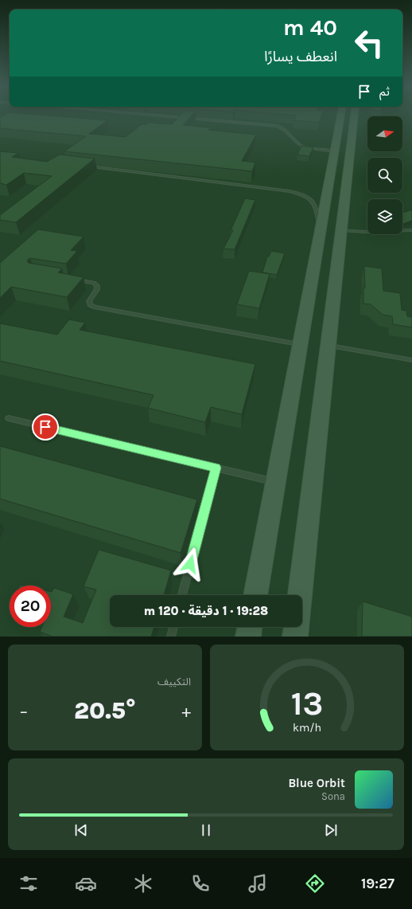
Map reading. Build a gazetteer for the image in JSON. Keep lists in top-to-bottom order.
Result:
{
  "north": "right",
  "page": {
    "turn": ["40 m", "انعطف يسارًا"],
    "then": "ثم",
    "limit": "20",
    "trip": "19:28 · 1 دقيقة · 120 m",
    "tile": "التكييف",
    "heat": ["−", "20.5°", "+"],
    "song": ["Blue Orbit", "Sona"],
    "tabs": "19:27",
    "gauge": ["13", "km/h"]
  }
}
